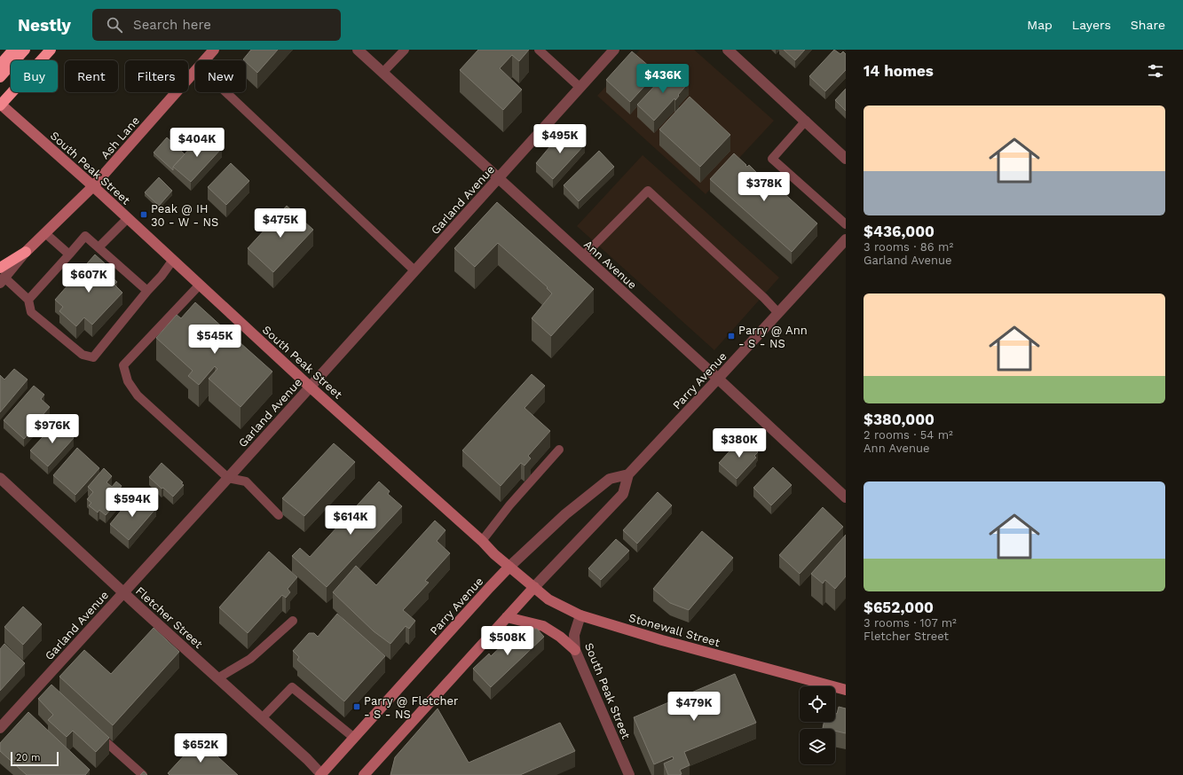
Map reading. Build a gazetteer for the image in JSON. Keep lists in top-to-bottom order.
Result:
{
  "streets": {
    "main road": [
      "Ash Lane",
      "South Peak Street",
      "Parry Avenue",
      "Stonewall Street"
    ],
    "street": ["Garland Avenue", "Ann Avenue", "Fletcher Street"]
  },
  "crossings": [
    ["Ash Lane", "South Peak Street"],
    ["South Peak Street", "Garland Avenue"],
    ["South Peak Street", "Parry Avenue"],
    ["South Peak Street", "Stonewall Street"],
    ["Garland Avenue", "Ann Avenue"],
    ["Garland Avenue", "Fletcher Street"],
    ["Ann Avenue", "Parry Avenue"],
    ["Parry Avenue", "Fletcher Street"],
    ["Parry Avenue", "Stonewall Street"]
  ],
  "places": {
    "transit": ["Peak @ IH 30 - W - NS", "Parry @ Ann - S - NS", "Parry @ Fletcher - S - NS"]
  },
  "scale_bar": "20 m",
  "page": {
    "header": "Nestly",
    "search": "Search here",
    "nav": ["Map", "Layers", "Share"],
    "heading": "14 homes",
    "chip": [
      "Buy",
      "Rent",
      "Filters",
      "New"
    ],
    "price": [
      "$436K",
      "$495K",
      "$404K",
      "$378K",
      "$475K",
      "$607K",
      "$545K",
      "$976K",
      "$380K",
      "$594K",
      "$614K",
      "$508K",
      "$479K",
      "$652K"
    ],
    "list": [
      {
        "name": "$436,000",
        "note": "3 rooms · 86 m² · Garland Avenue"
      },
      {
        "name": "$380,000",
        "note": "2 rooms · 54 m² · Ann Avenue"
      },
      {
        "name": "$652,000",
        "note": "3 rooms · 107 m² · Fletcher Street"
      }
    ],
    "scale": "20 m"
  }
}
